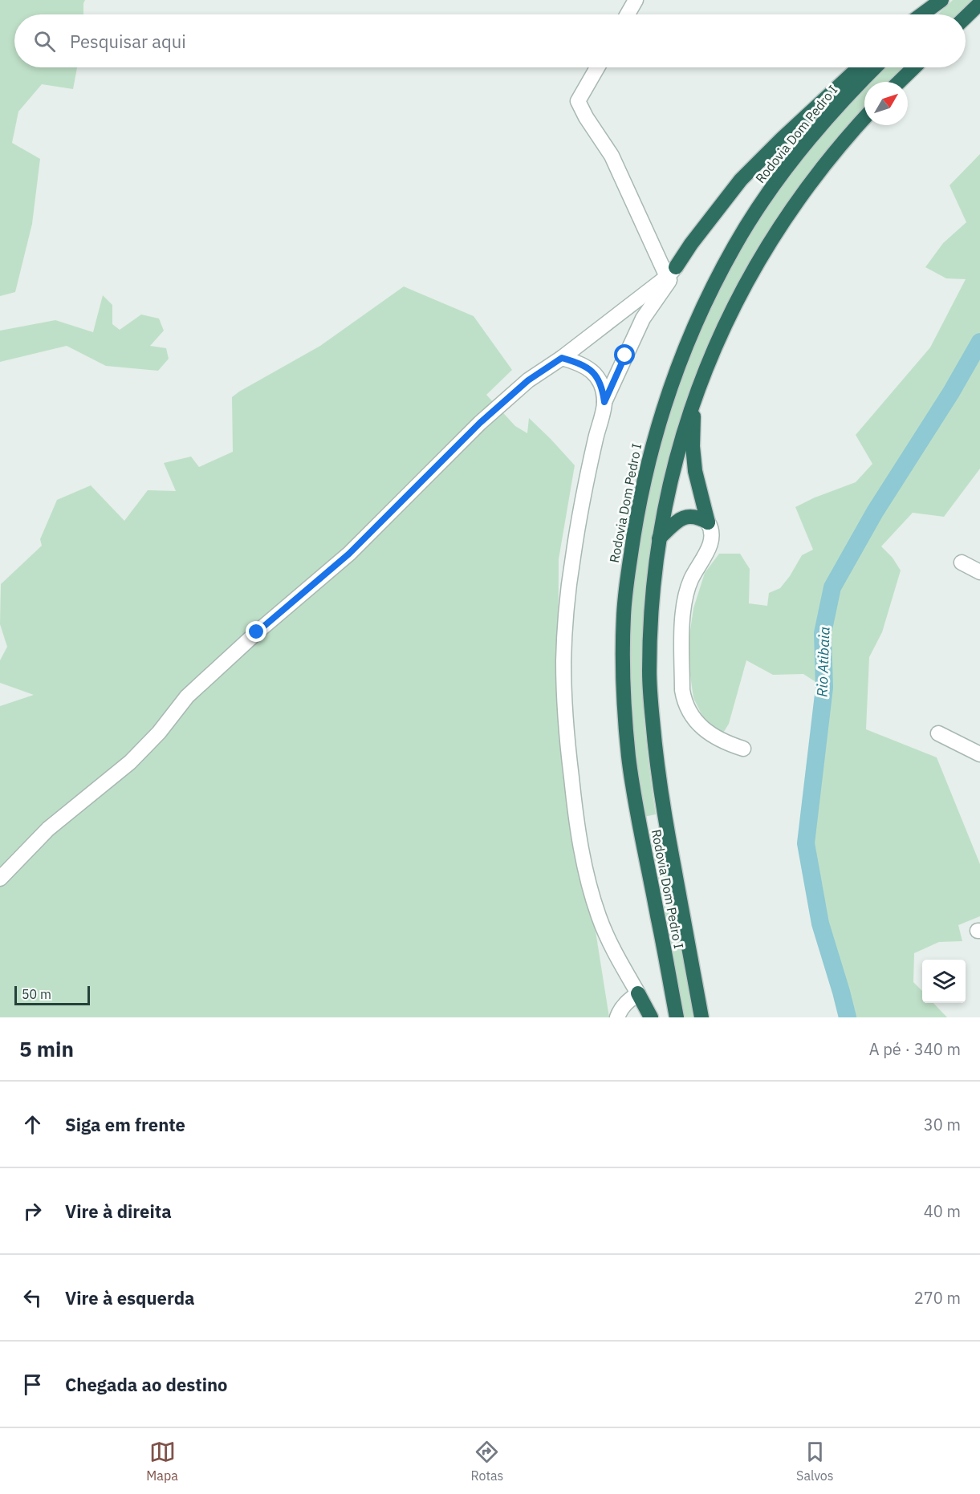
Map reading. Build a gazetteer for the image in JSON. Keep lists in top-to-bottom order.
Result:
{
  "streets": {
    "highway": ["Rodovia Dom Pedro I"]
  },
  "water": ["Rio Atibaia"],
  "scale_bar": "50 m",
  "north": "top right",
  "page": {
    "search": "Pesquisar aqui",
    "scale": "50 m",
    "heading": ["5 min", "A pé · 340 m"],
    "list": [
      ["Siga em frente", "30 m"],
      ["Vire à direita", "40 m"],
      ["Vire à esquerda", "270 m"],
      "Chegada ao destino"
    ],
    "nav": ["Mapa", "Rotas", "Salvos"]
  }
}
